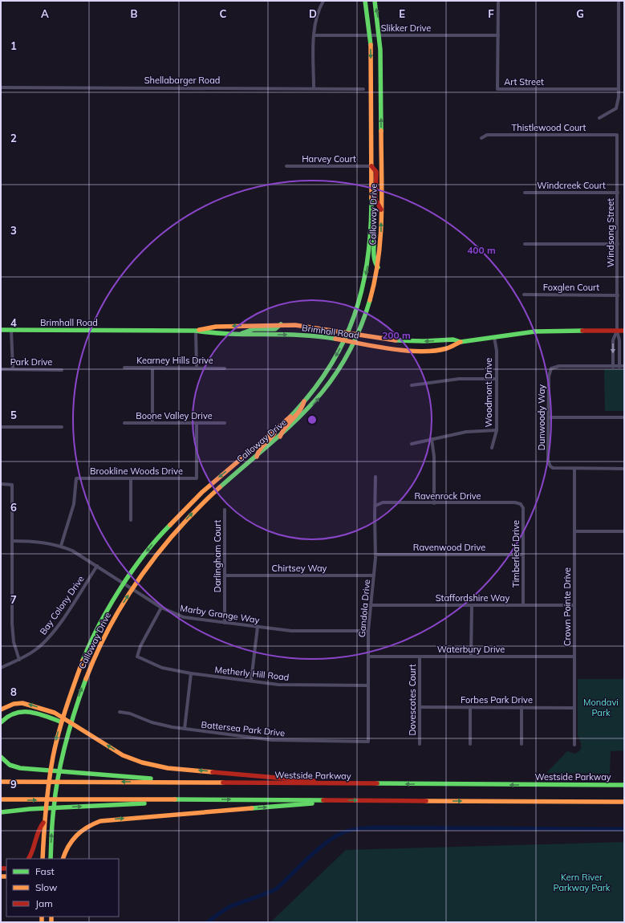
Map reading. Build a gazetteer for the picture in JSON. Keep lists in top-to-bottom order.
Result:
{
  "streets": {
    "main road": ["Calloway Drive", "Brimhall Road", "Westside Parkway"],
    "street": [
      "Slikker Drive",
      "Shellabarger Road",
      "Art Street",
      "Thistlewood Court",
      "Harvey Court",
      "Windcreek Court",
      "Windsong Street",
      "Foxglen Court",
      "Kearney Hills Drive",
      "Park Drive",
      "Woodmont Drive",
      "Boone Valley Drive",
      "Dunwoody Way",
      "Brookline Woods Drive",
      "Ravenrock Drive",
      "Ravenwood Drive",
      "Timberleaf Drive",
      "Darlingham Court",
      "Chirtsey Way",
      "Staffordshire Way",
      "Bay Colony Drive",
      "Crown Pointe Drive",
      "Gandola Drive",
      "Marby Grange Way",
      "Waterbury Drive",
      "Metherly Hill Road",
      "Dovescotes Court",
      "Forbes Park Drive",
      "Battersea Park Drive"
    ]
  },
  "crossings": [
    ["Slikker Drive", "Art Street"],
    ["Slikker Drive", "Calloway Drive"],
    ["Thistlewood Court", "Windsong Street"],
    ["Harvey Court", "Calloway Drive"],
    ["Windcreek Court", "Windsong Street"],
    ["Calloway Drive", "Brimhall Road"],
    ["Calloway Drive", "Marby Grange Way"],
    ["Windsong Street", "Foxglen Court"],
    ["Windsong Street", "Brimhall Road"],
    ["Windsong Street", "Dunwoody Way"],
    ["Brimhall Road", "Woodmont Drive"],
    ["Boone Valley Drive", "Brookline Woods Drive"],
    ["Dunwoody Way", "Crown Pointe Drive"],
    ["Brookline Woods Drive", "Marby Grange Way"],
    ["Ravenrock Drive", "Timberleaf Drive"],
    ["Ravenrock Drive", "Gandola Drive"],
    ["Ravenwood Drive", "Timberleaf Drive"],
    ["Ravenwood Drive", "Gandola Drive"],
    ["Timberleaf Drive", "Staffordshire Way"],
    ["Darlingham Court", "Chirtsey Way"],
    ["Darlingham Court", "Marby Grange Way"],
    ["Chirtsey Way", "Gandola Drive"],
    ["Staffordshire Way", "Crown Pointe Drive"],
    ["Staffordshire Way", "Gandola Drive"],
    ["Bay Colony Drive", "Marby Grange Way"],
    ["Crown Pointe Drive", "Waterbury Drive"],
    ["Crown Pointe Drive", "Forbes Park Drive"],
    ["Gandola Drive", "Marby Grange Way"],
    ["Gandola Drive", "Waterbury Drive"],
    ["Gandola Drive", "Metherly Hill Road"],
    ["Gandola Drive", "Battersea Park Drive"],
    ["Marby Grange Way", "Metherly Hill Road"],
    ["Waterbury Drive", "Dovescotes Court"],
    ["Dovescotes Court", "Forbes Park Drive"]
  ],
  "parks": ["Mondavi Park", "Kern River Parkway Park"],
  "legend": ["Fast", "Slow", "Jam"],
  "grid": {
    "columns": [
      "A",
      "B",
      "C",
      "D",
      "E",
      "F",
      "G"
    ],
    "rows": [
      "1",
      "2",
      "3",
      "4",
      "5",
      "6",
      "7",
      "8",
      "9"
    ]
  },
  "rings": ["400 m", "200 m"]
}
